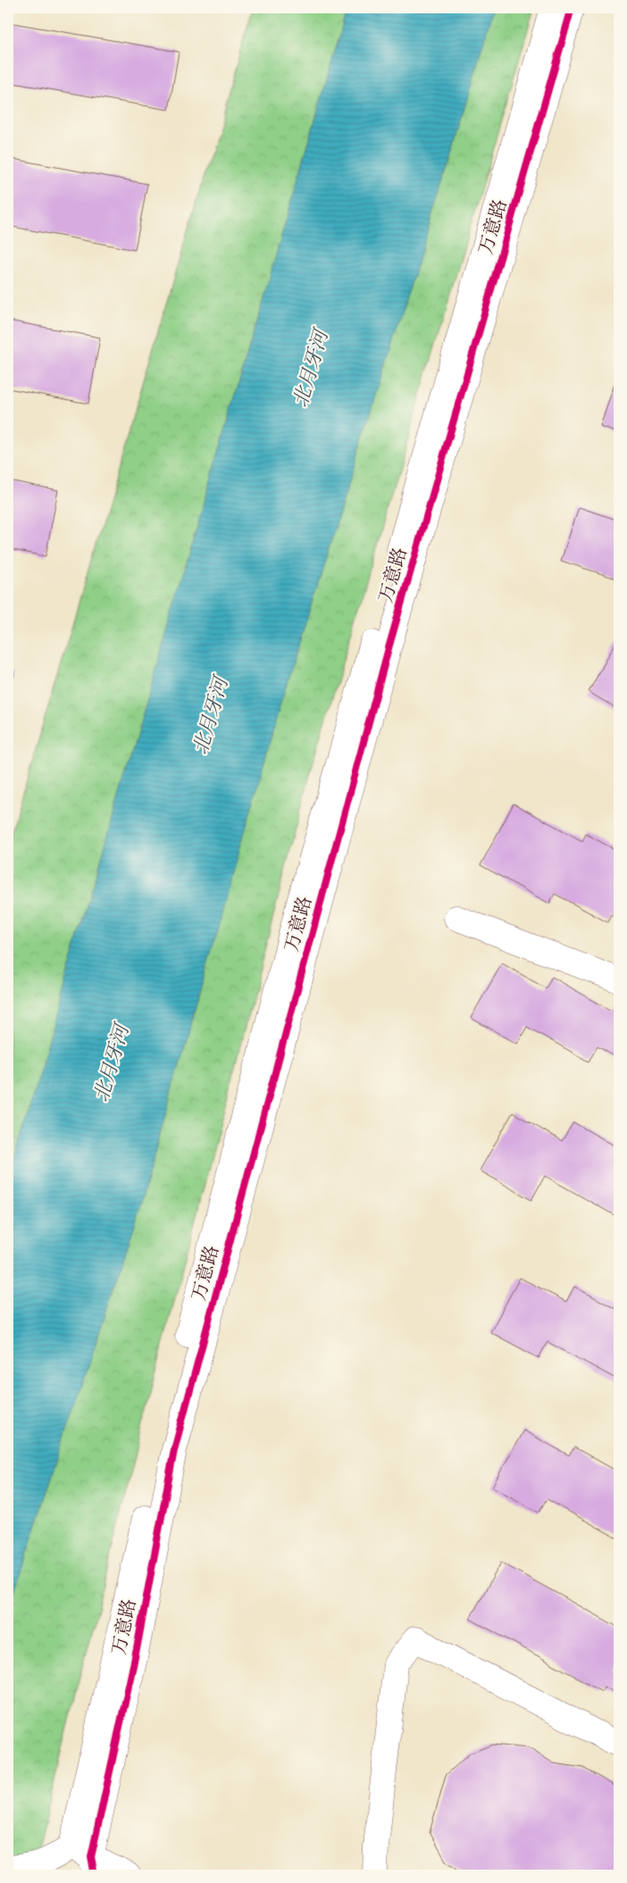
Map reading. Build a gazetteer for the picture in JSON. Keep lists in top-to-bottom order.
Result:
{
  "streets": {
    "street": ["万意路"]
  },
  "water": ["北月牙河"]
}
